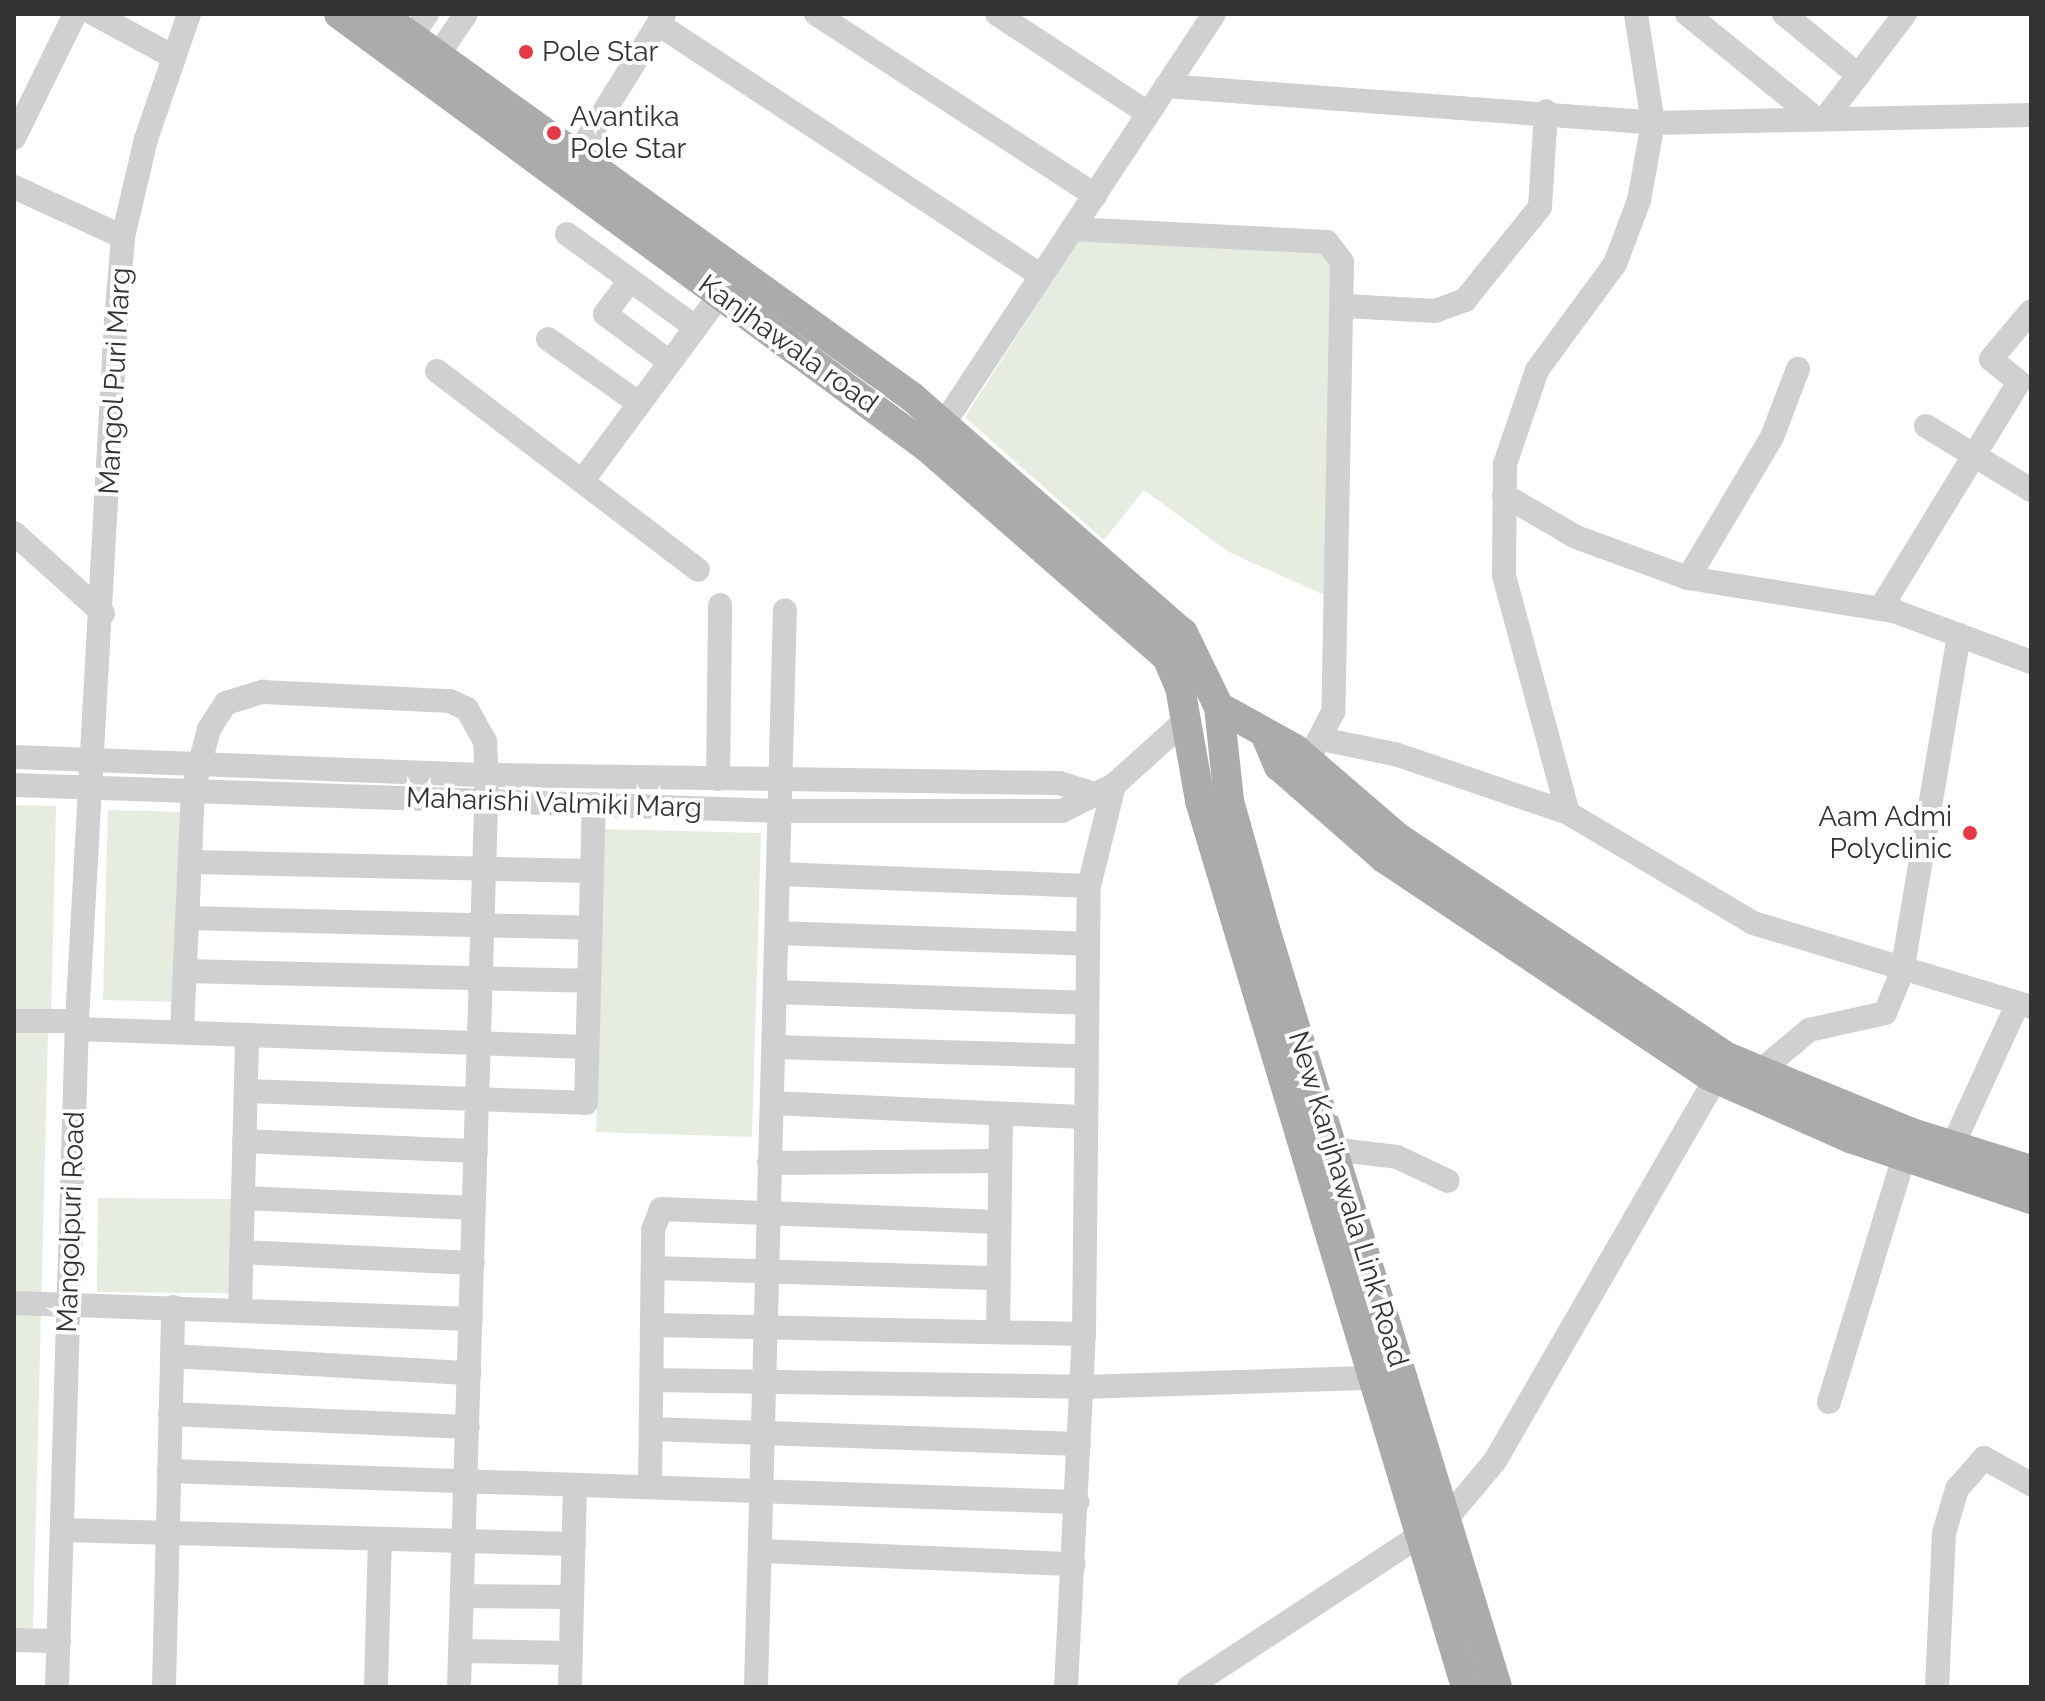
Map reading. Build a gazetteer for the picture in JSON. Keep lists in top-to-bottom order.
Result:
{
  "streets": {
    "main road": ["Kanjhawala road", "New Kanjhawala Link Road"],
    "street": ["Mangol Puri Marg", "Maharishi Valmiki Marg", "Mangolpuri Road"]
  },
  "crossings": [
    ["Kanjhawala road", "Maharishi Valmiki Marg"],
    ["Kanjhawala road", "New Kanjhawala Link Road"],
    ["Mangol Puri Marg", "Maharishi Valmiki Marg"],
    ["Mangol Puri Marg", "Mangolpuri Road"],
    ["Maharishi Valmiki Marg", "New Kanjhawala Link Road"],
    ["Maharishi Valmiki Marg", "Mangolpuri Road"]
  ],
  "places": ["Pole Star", "Avantika Pole Star", "Aam Admi Polyclinic"]
}
